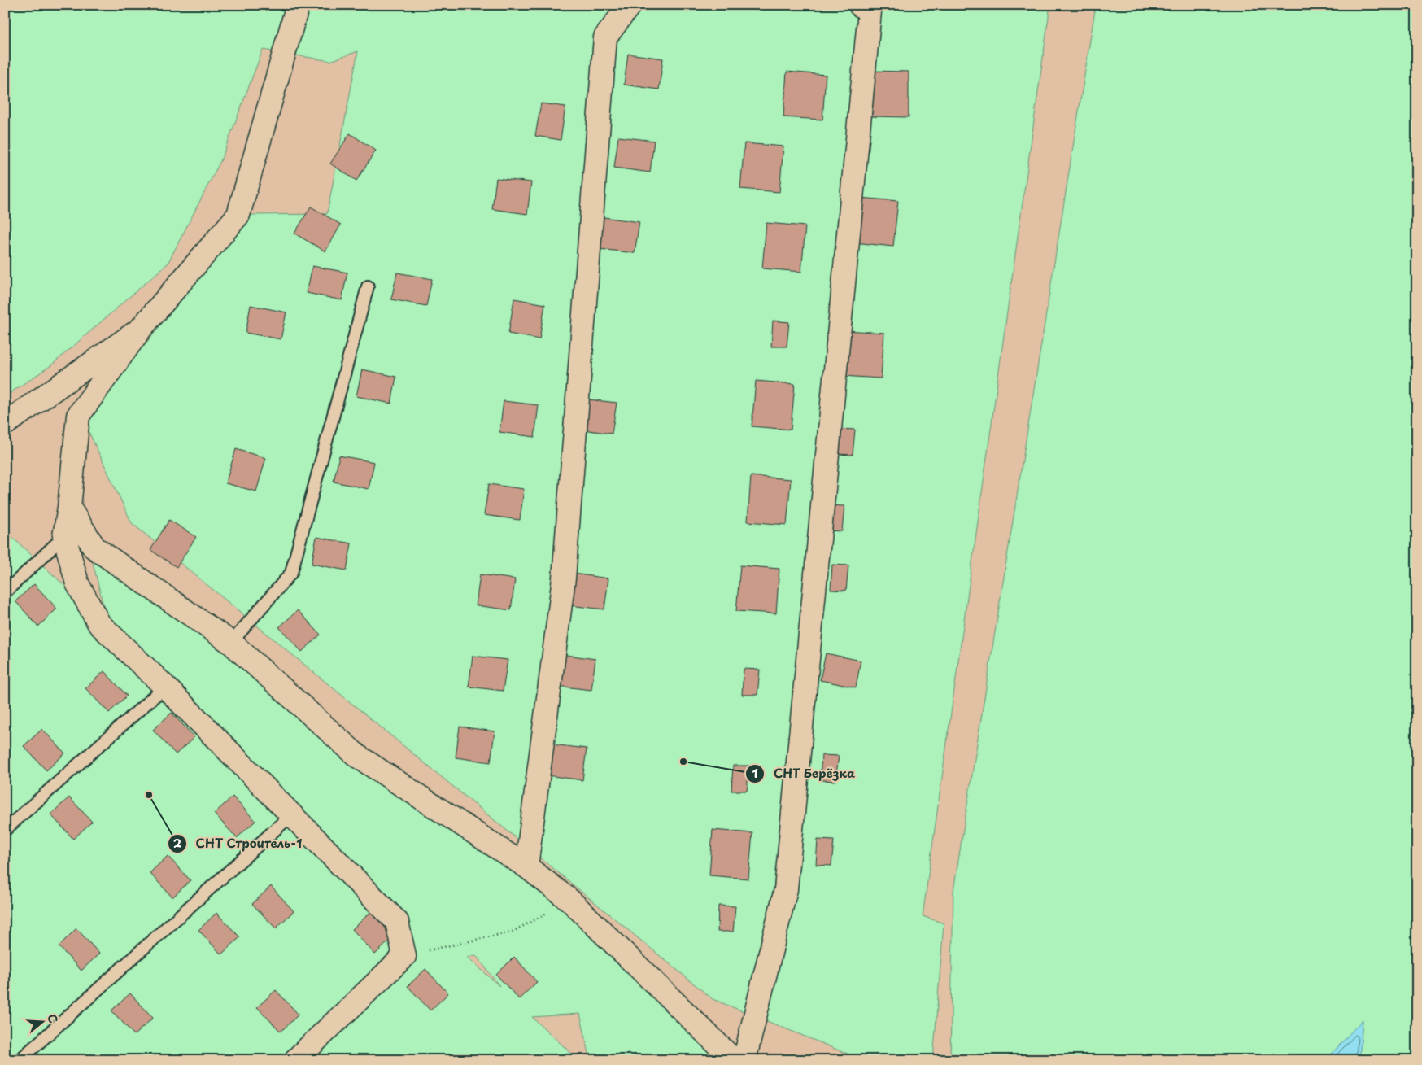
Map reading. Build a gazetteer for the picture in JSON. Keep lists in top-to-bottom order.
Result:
{
  "places": ["СНТ Берёзка", "СНТ Строитель-1"],
  "north": "right"
}
